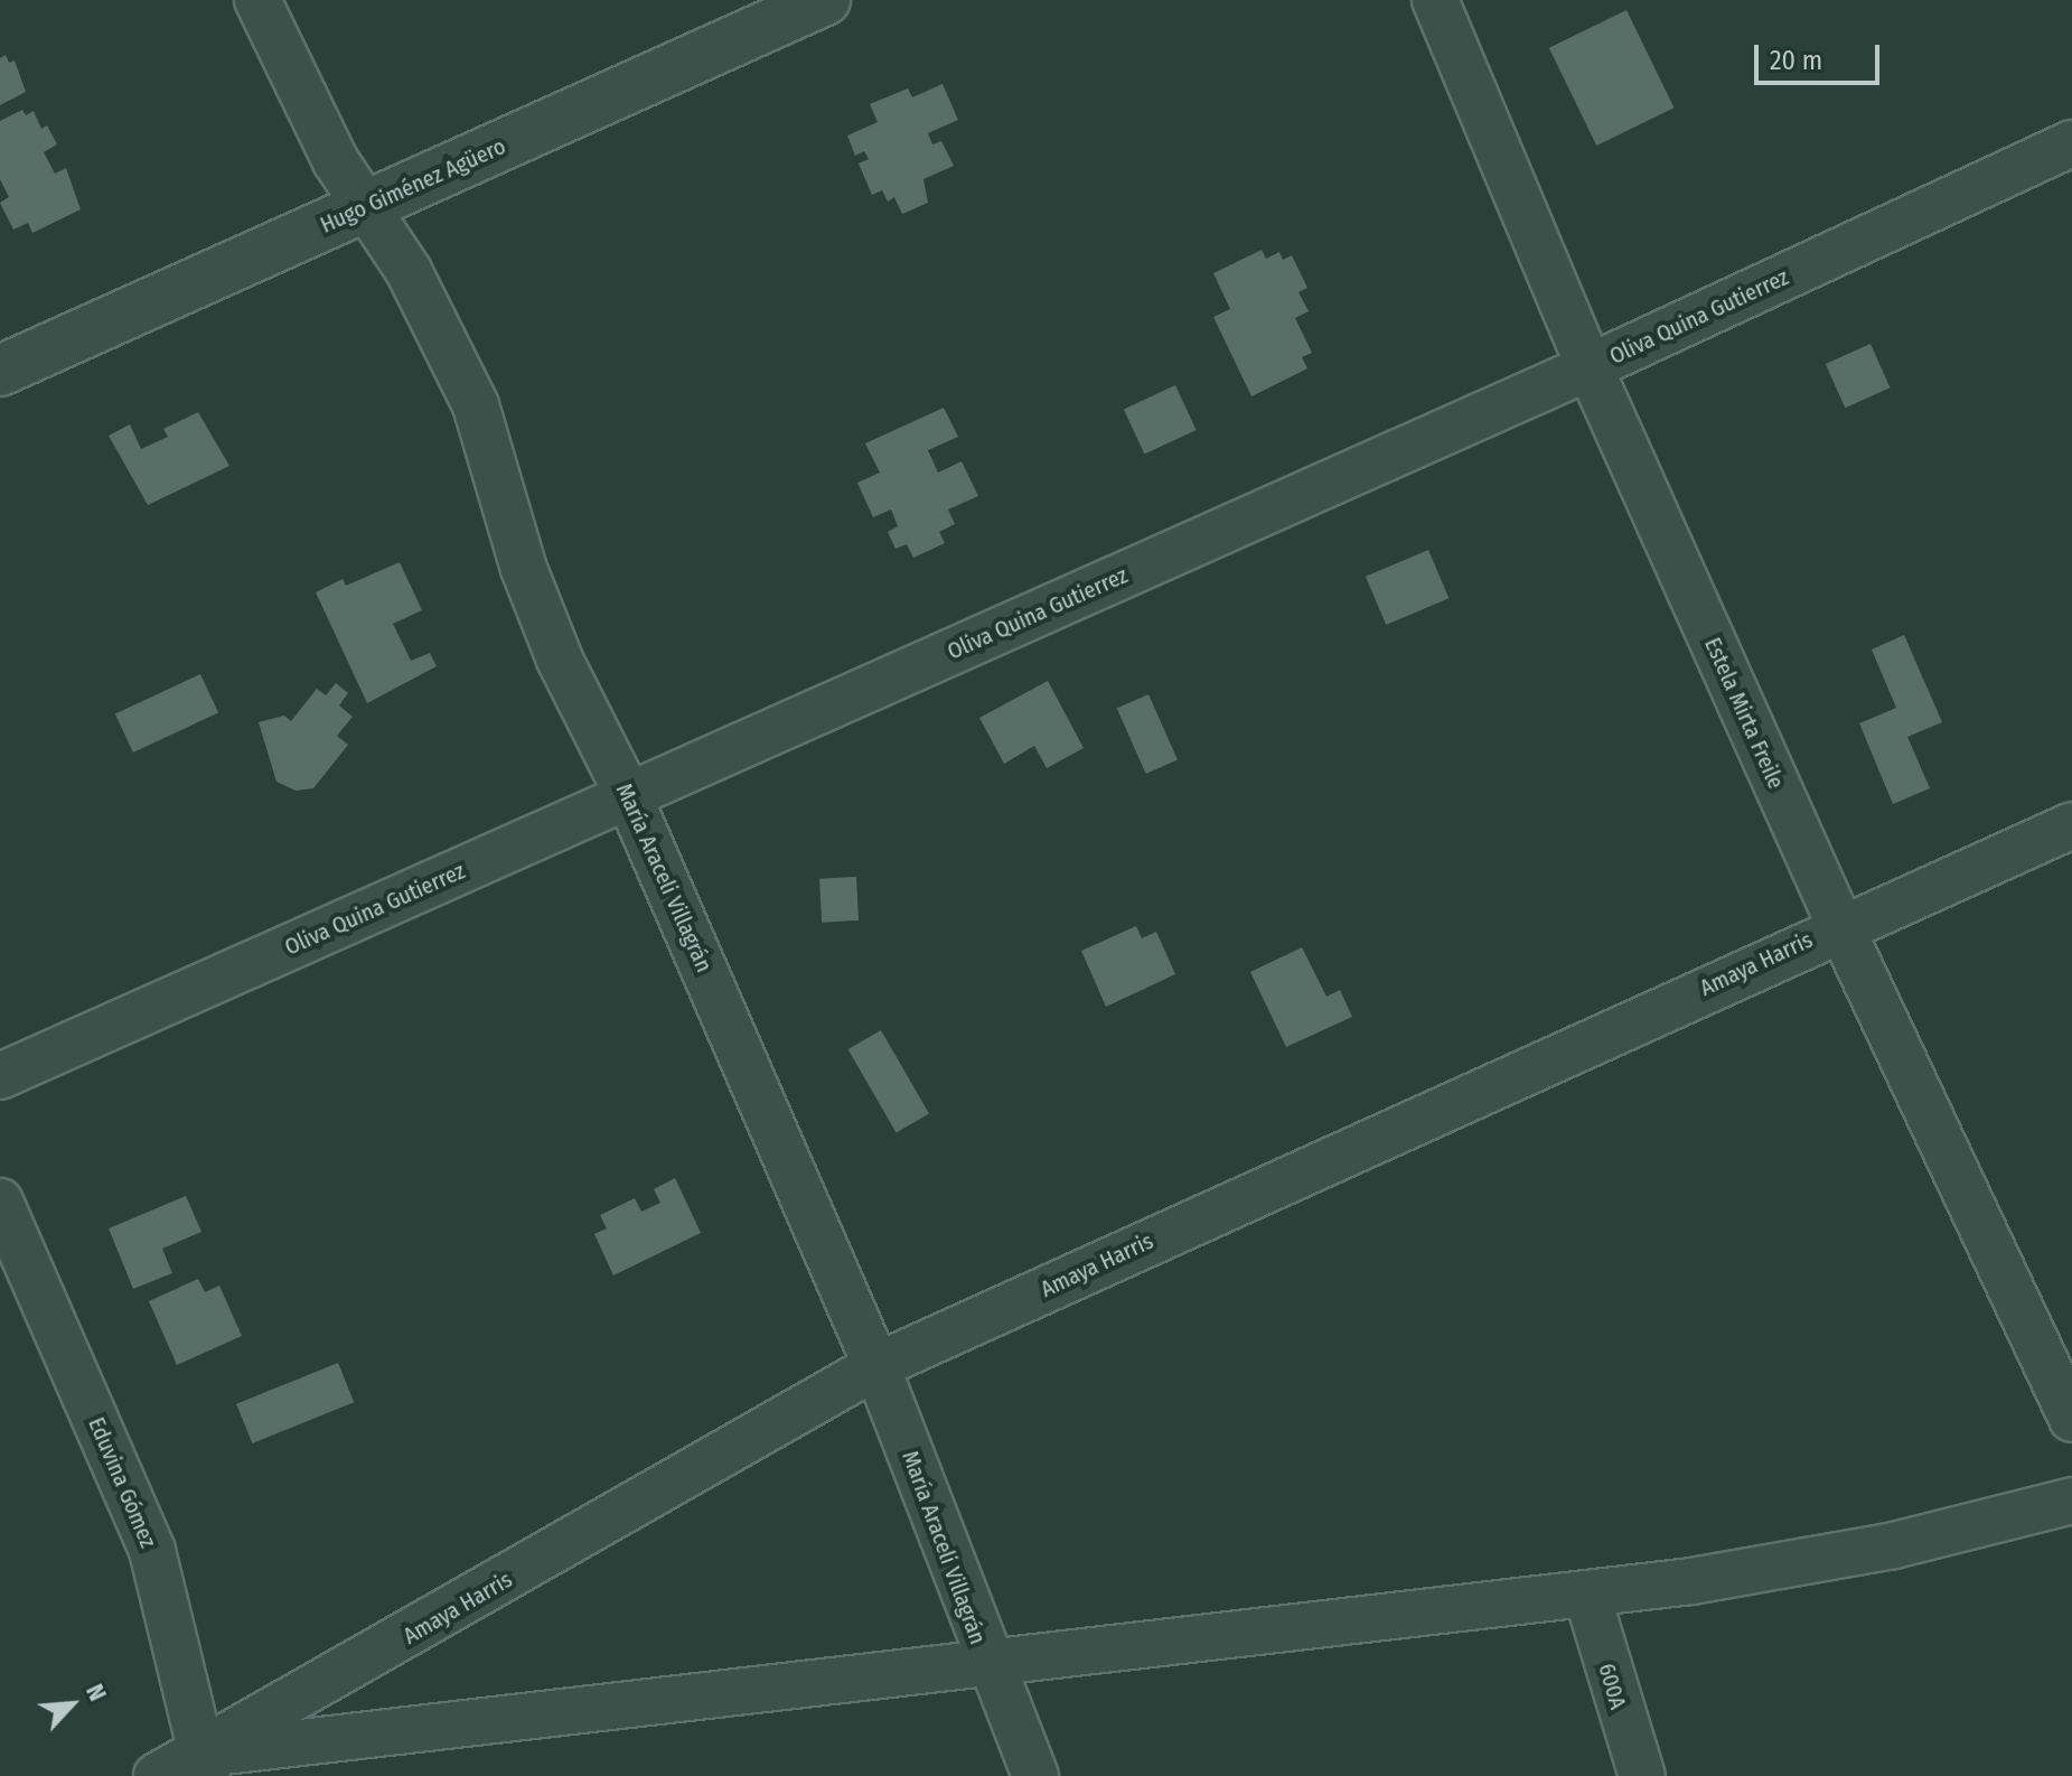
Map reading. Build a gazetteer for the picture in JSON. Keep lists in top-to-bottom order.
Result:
{
  "streets": {
    "street": [
      "Hugo Giménez Agüero",
      "Oliva Quina Gutierrez",
      "Estela Mirta Freile",
      "María Araceli Villagrán",
      "Amaya Harris",
      "Eduvina Gómez",
      "600A"
    ]
  },
  "crossings": [
    ["Hugo Giménez Agüero", "María Araceli Villagrán"],
    ["Oliva Quina Gutierrez", "Estela Mirta Freile"],
    ["Oliva Quina Gutierrez", "María Araceli Villagrán"],
    ["Estela Mirta Freile", "Amaya Harris"],
    ["María Araceli Villagrán", "Amaya Harris"],
    ["Amaya Harris", "Eduvina Gómez"]
  ],
  "scale_bar": "20 m",
  "north": "top right"
}
